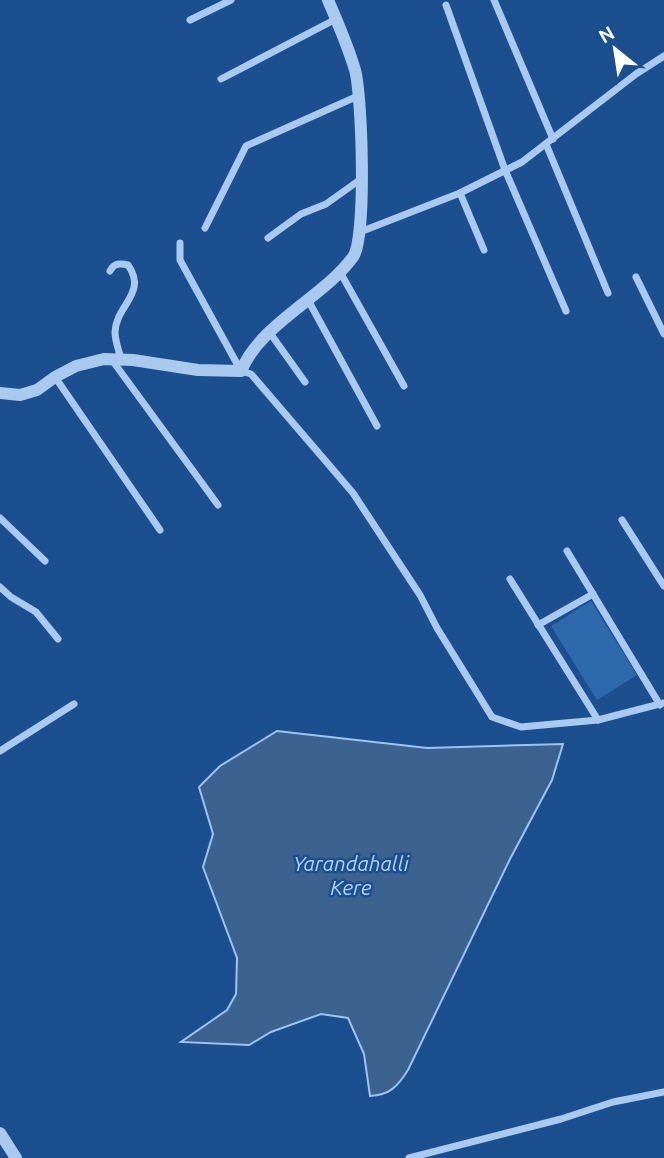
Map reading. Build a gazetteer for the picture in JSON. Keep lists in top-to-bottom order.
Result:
{
  "water": ["Yarandahalli Kere"],
  "north": "top left"
}
